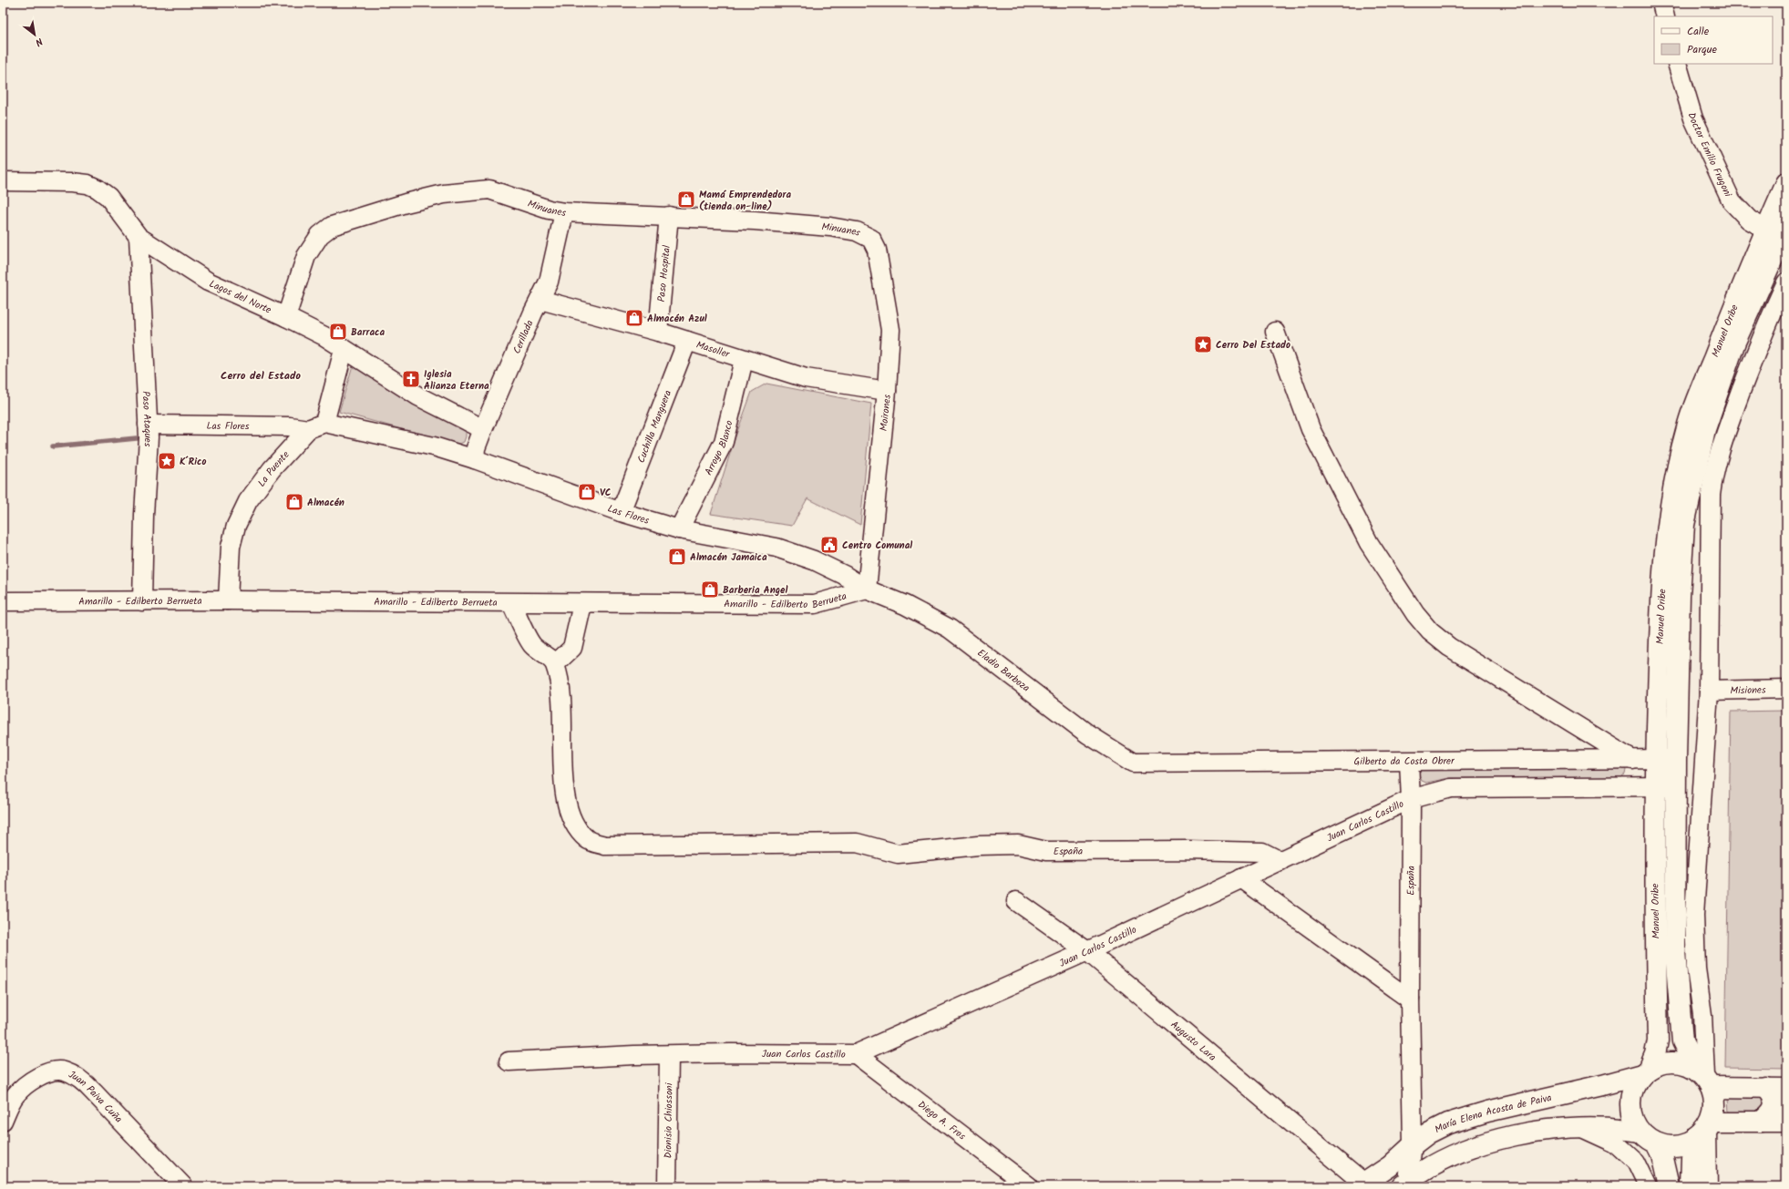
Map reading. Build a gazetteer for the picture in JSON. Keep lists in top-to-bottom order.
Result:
{
  "streets": {
    "main road": ["Manuel Oribe", "María Elena Acosta de Paiva"],
    "street": [
      "Doctor Emilio Frugoni",
      "Minuanes",
      "Paso Hospital",
      "Lagos del Norte",
      "Cerillada",
      "Masoller",
      "Moirones",
      "Paso Ataques",
      "Las Flores",
      "Cuchilla Manguera",
      "Arroyo Blanco",
      "La Puente",
      "Amarillo - Edilberto Berrueta",
      "Eladio Barboza",
      "Misiones",
      "Gilberto da Costa Obrer",
      "Juan Carlos Castillo",
      "España",
      "Augusto Lara",
      "Juan Paiva Cuña",
      "Diego A. Fros",
      "Dionisio Chiossoni"
    ]
  },
  "crossings": [
    ["Doctor Emilio Frugoni", "Manuel Oribe"],
    ["Minuanes", "Paso Hospital"],
    ["Minuanes", "Lagos del Norte"],
    ["Minuanes", "Cerillada"],
    ["Minuanes", "Moirones"],
    ["Paso Hospital", "Masoller"],
    ["Lagos del Norte", "Cerillada"],
    ["Lagos del Norte", "Paso Ataques"],
    ["Lagos del Norte", "La Puente"],
    ["Manuel Oribe", "Misiones"],
    ["Manuel Oribe", "Gilberto da Costa Obrer"],
    ["Manuel Oribe", "Juan Carlos Castillo"],
    ["Manuel Oribe", "María Elena Acosta de Paiva"],
    ["Cerillada", "Masoller"],
    ["Cerillada", "Las Flores"],
    ["Masoller", "Moirones"],
    ["Masoller", "Cuchilla Manguera"],
    ["Masoller", "Arroyo Blanco"],
    ["Moirones", "Las Flores"],
    ["Moirones", "Amarillo - Edilberto Berrueta"],
    ["Moirones", "Eladio Barboza"],
    ["Paso Ataques", "Las Flores"],
    ["Paso Ataques", "Amarillo - Edilberto Berrueta"],
    ["Las Flores", "Cuchilla Manguera"],
    ["Las Flores", "Arroyo Blanco"],
    ["Las Flores", "La Puente"],
    ["Las Flores", "Amarillo - Edilberto Berrueta"],
    ["Las Flores", "Eladio Barboza"],
    ["La Puente", "Amarillo - Edilberto Berrueta"],
    ["Amarillo - Edilberto Berrueta", "Eladio Barboza"],
    ["Eladio Barboza", "Gilberto da Costa Obrer"],
    ["Gilberto da Costa Obrer", "España"],
    ["Juan Carlos Castillo", "España"],
    ["Juan Carlos Castillo", "Augusto Lara"],
    ["Juan Carlos Castillo", "Diego A. Fros"],
    ["Juan Carlos Castillo", "Dionisio Chiossoni"],
    ["España", "María Elena Acosta de Paiva"],
    ["Augusto Lara", "María Elena Acosta de Paiva"]
  ],
  "districts": ["Cerro del Estado"],
  "places": {
    "shop": [
      "Mamá Emprendedora (tienda on-line)",
      "Almacén Azul",
      "Barraca",
      "VC",
      "Almacén",
      "Almacén Jamaica",
      "Barberia Angel"
    ],
    "place": ["Cerro Del Estado", "K´Rico"],
    "church": ["Iglesia Alianza Eterna"],
    "public building": ["Centro Comunal"]
  },
  "legend": ["Calle", "Parque"],
  "north": "bottom right"
}
